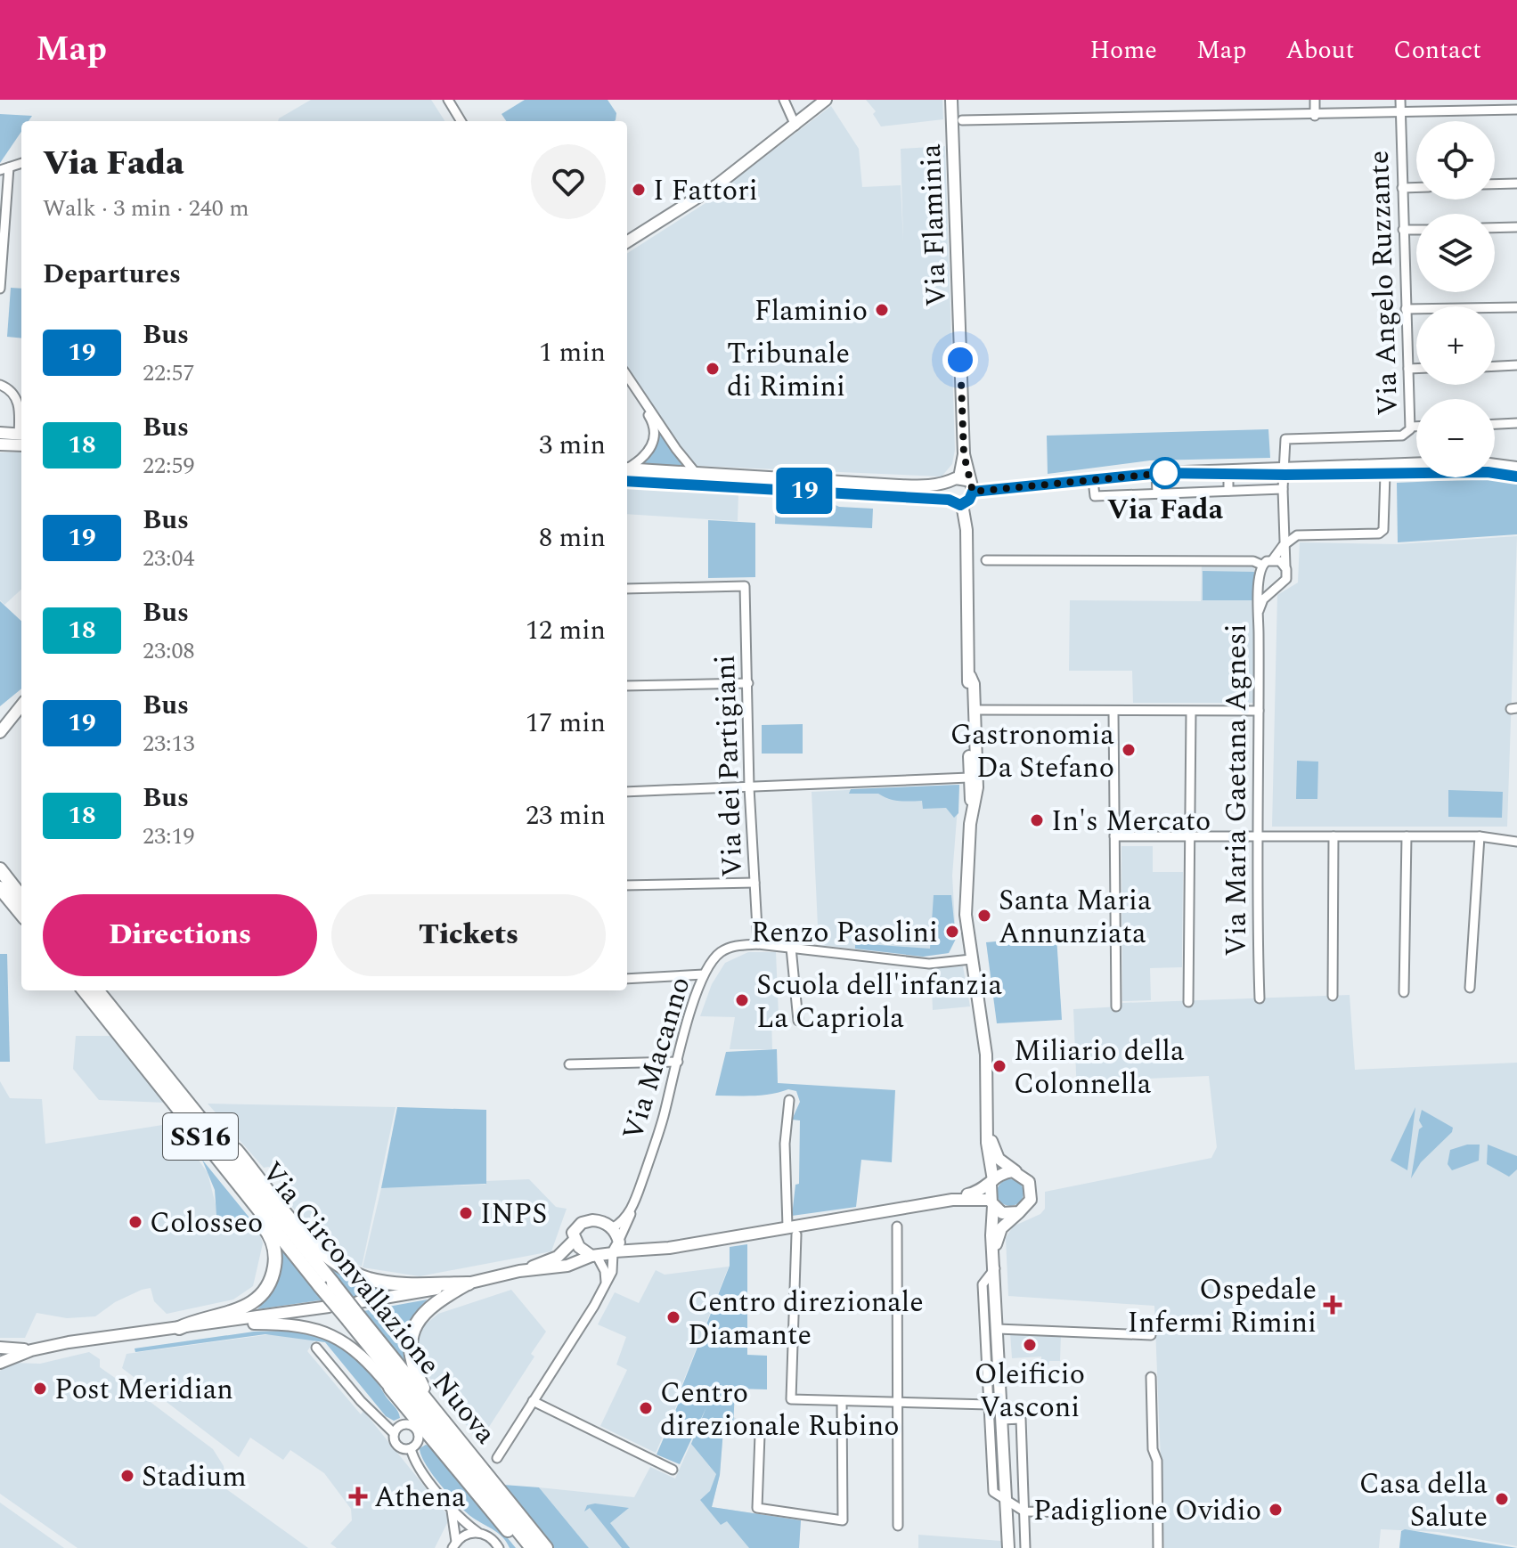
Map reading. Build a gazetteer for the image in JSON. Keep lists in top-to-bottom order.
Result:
{
  "streets": {
    "main road": ["SS16", "Via Circonvallazione Nuova"],
    "street": [
      "Via Flaminia",
      "Via Angelo Ruzzante",
      "Via dei Partigiani",
      "Via Maria Gaetana Agnesi",
      "Via Macanno"
    ]
  },
  "crossings": [
    ["Via dei Partigiani", "Via Macanno"]
  ],
  "places": {
    "other": [
      "I Fattori",
      "Flaminio",
      "Tribunale di Rimini",
      "Via Fada",
      "Gastronomia Da Stefano",
      "In's Mercato",
      "Santa Maria Annunziata",
      "Renzo Pasolini",
      "Scuola dell'infanzia La Capriola",
      "Miliario della Colonnella",
      "INPS",
      "Colosseo",
      "Centro direzionale Diamante",
      "Oleificio Vasconi",
      "Post Meridian",
      "Centro direzionale Rubino",
      "Stadium",
      "Casa della Salute",
      "Padiglione Ovidio"
    ],
    "health": ["Ospedale Infermi Rimini", "Athena"]
  },
  "lines": ["bus line 19"],
  "page": {
    "header": "Map",
    "nav": [
      "Home",
      "Map",
      "About",
      "Contact"
    ],
    "on_map": "19",
    "map_buttons": ["+", "−"],
    "heading": [
      ["Via Fada", "Walk · 3 min · 240 m"],
      "Departures"
    ],
    "list": [
      {
        "mark": "19",
        "name": "Bus",
        "note": "22:57",
        "value": "1 min"
      },
      {
        "mark": "18",
        "name": "Bus",
        "note": "22:59",
        "value": "3 min"
      },
      {
        "mark": "19",
        "name": "Bus",
        "note": "23:04",
        "value": "8 min"
      },
      {
        "mark": "18",
        "name": "Bus",
        "note": "23:08",
        "value": "12 min"
      },
      {
        "mark": "19",
        "name": "Bus",
        "note": "23:13",
        "value": "17 min"
      },
      {
        "mark": "18",
        "name": "Bus",
        "note": "23:19",
        "value": "23 min"
      }
    ],
    "buttons": ["Directions", "Tickets"]
  }
}
